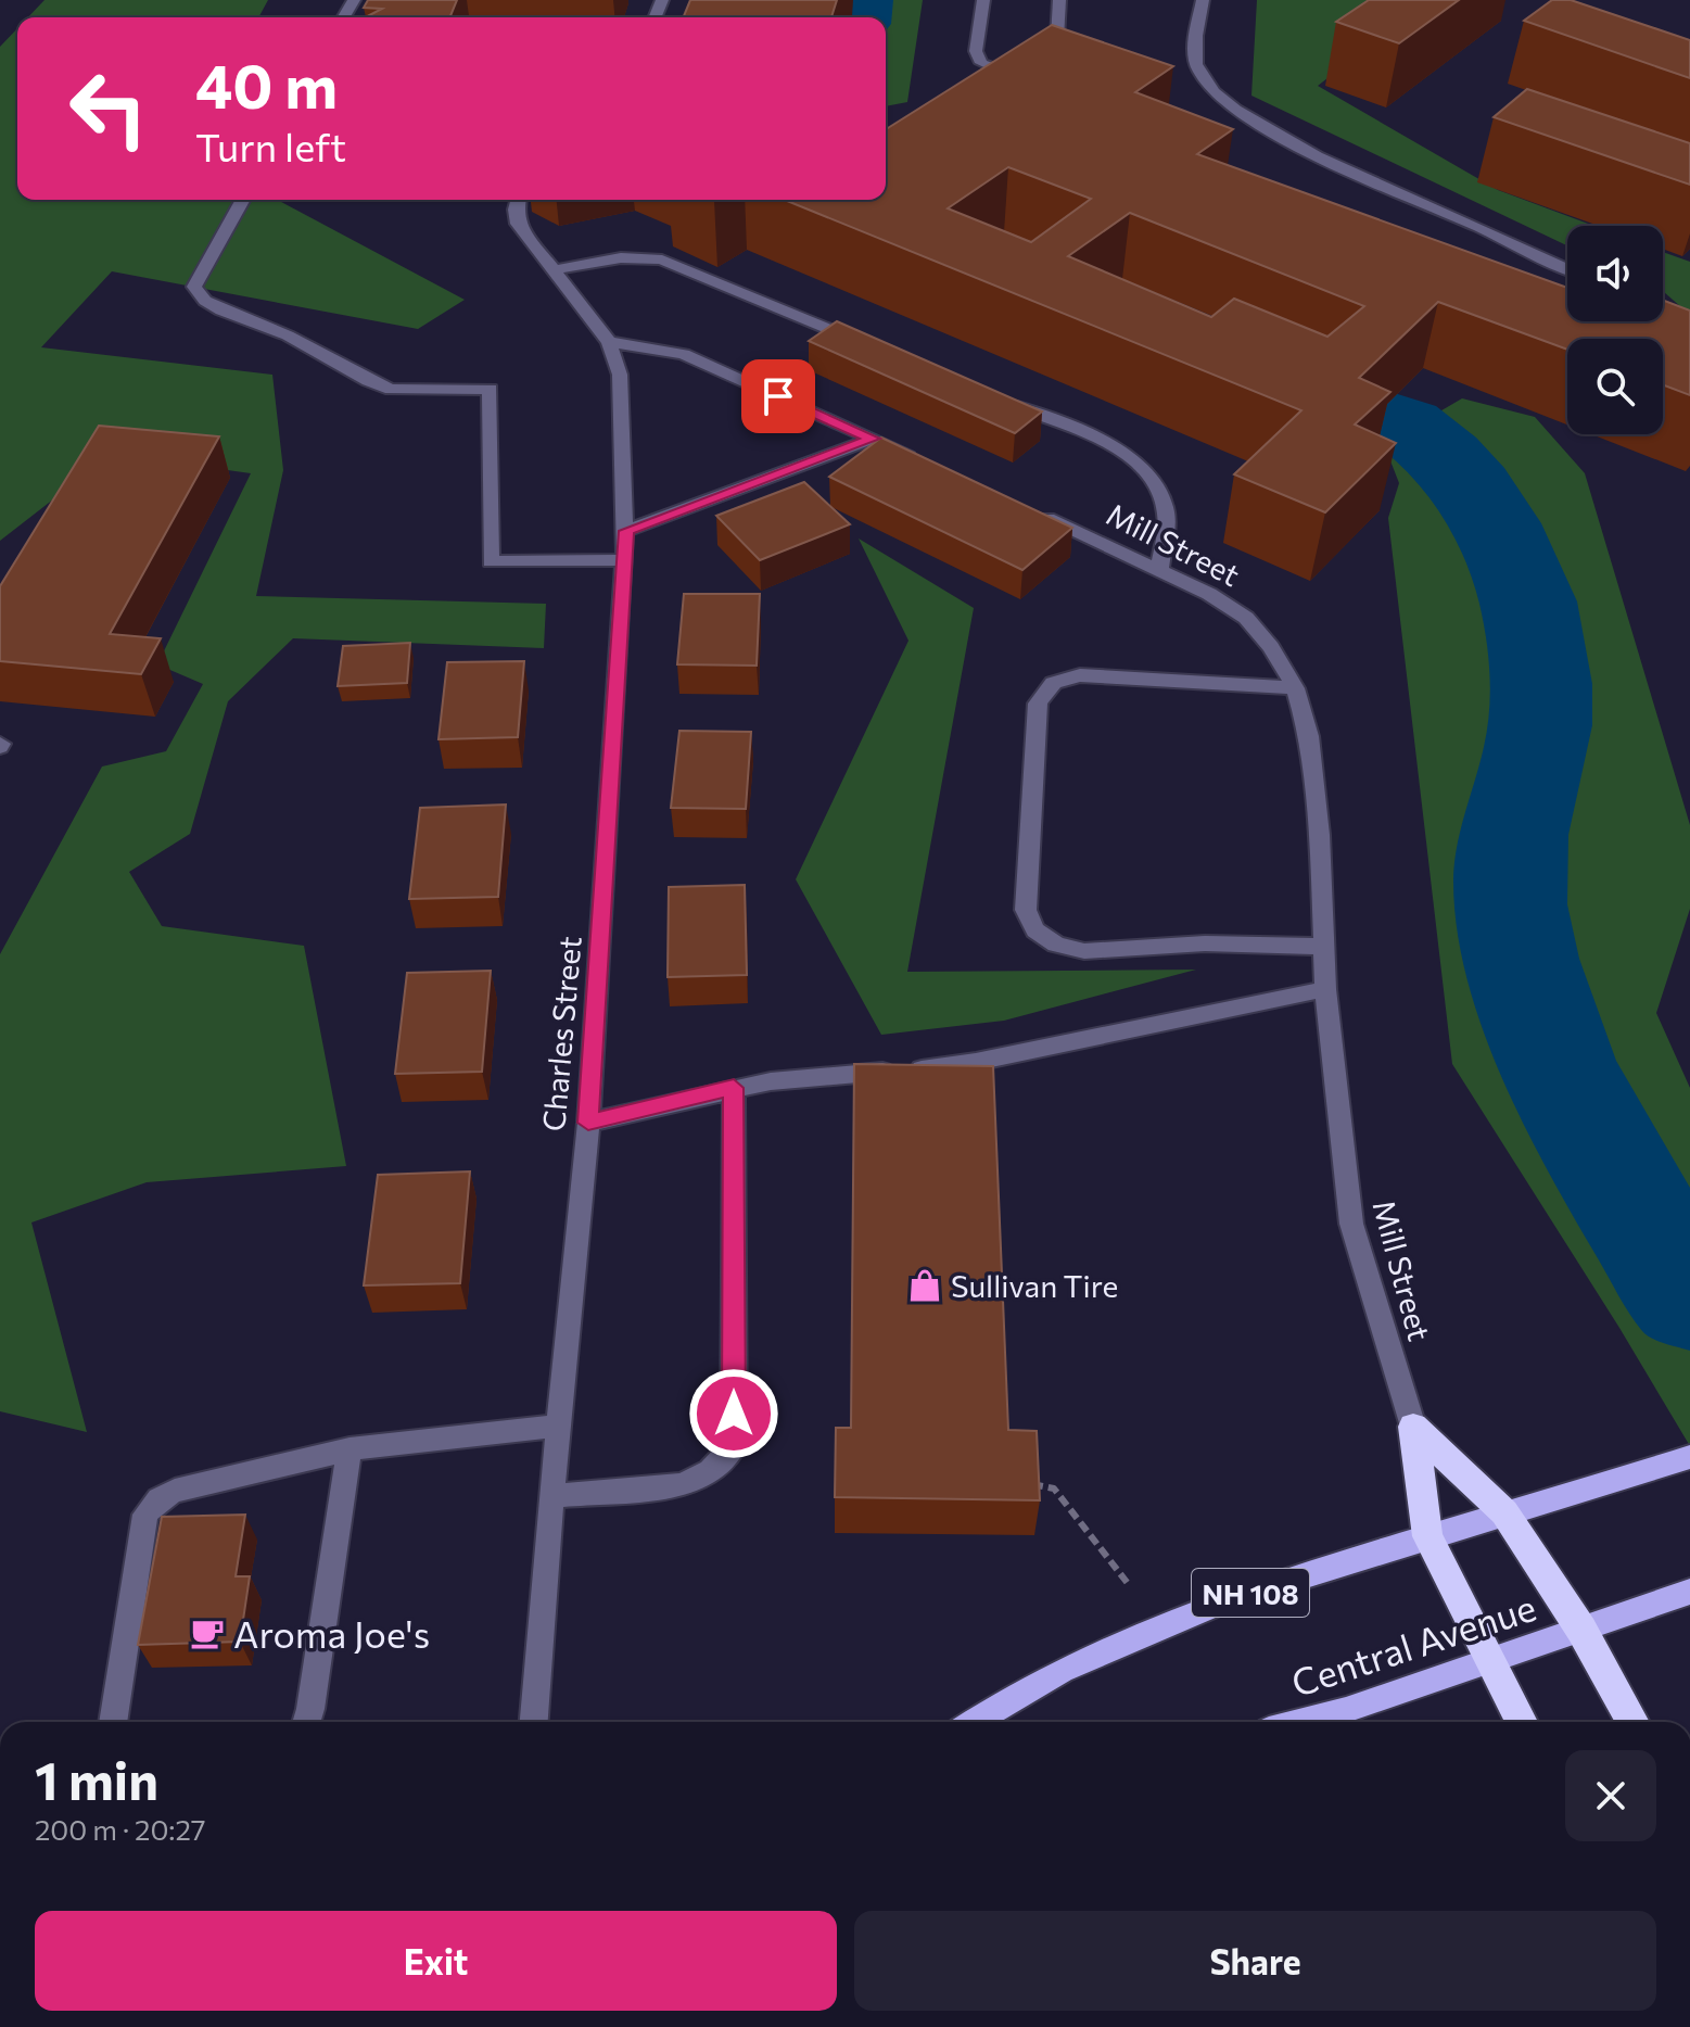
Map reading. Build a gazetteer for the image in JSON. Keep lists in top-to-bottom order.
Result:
{
  "streets": {
    "main road": ["NH 108", "Central Avenue"],
    "street": ["Mill Street", "Charles Street"]
  },
  "places": {
    "shop": ["Sullivan Tire"],
    "cafe": ["Aroma Joe's"]
  },
  "page": {
    "turn": ["40 m", "Turn left"],
    "heading": ["1 min", "200 m · 20:27"],
    "buttons": ["Exit", "Share"]
  }
}
